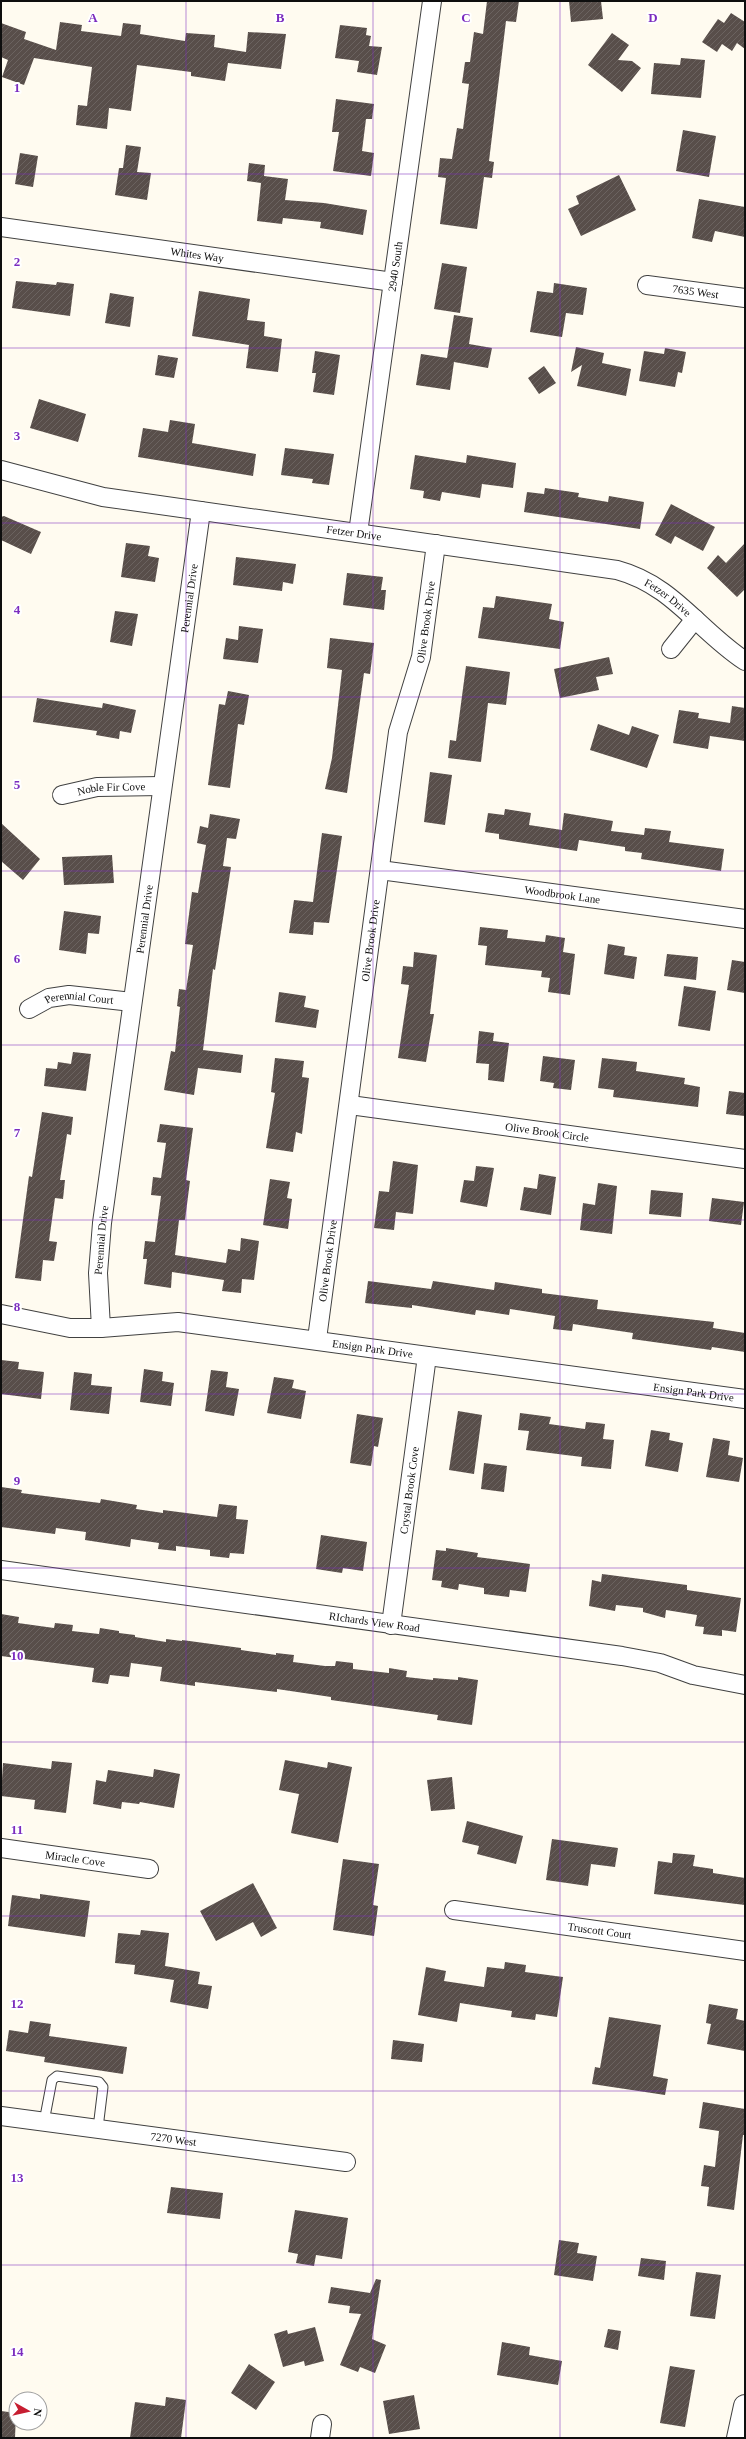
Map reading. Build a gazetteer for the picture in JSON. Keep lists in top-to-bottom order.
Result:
{
  "streets": {
    "street": [
      "Whites Way",
      "2940 South",
      "7635 West",
      "Fetzer Drive",
      "Perennial Drive",
      "Olive Brook Drive",
      "Noble Fir Cove",
      "Woodbrook Lane",
      "Perennial Court",
      "Olive Brook Circle",
      "Ensign Park Drive",
      "Crystal Brook Cove",
      "RIchards View Road",
      "Miracle Cove",
      "Truscott Court",
      "7270 West"
    ]
  },
  "crossings": [
    ["Whites Way", "2940 South"],
    ["2940 South", "Fetzer Drive"],
    ["Fetzer Drive", "Perennial Drive"],
    ["Fetzer Drive", "Olive Brook Drive"],
    ["Perennial Drive", "Noble Fir Cove"],
    ["Perennial Drive", "Perennial Court"],
    ["Perennial Drive", "Ensign Park Drive"],
    ["Olive Brook Drive", "Woodbrook Lane"],
    ["Olive Brook Drive", "Olive Brook Circle"],
    ["Olive Brook Drive", "Ensign Park Drive"],
    ["Ensign Park Drive", "Crystal Brook Cove"],
    ["Crystal Brook Cove", "RIchards View Road"]
  ],
  "north": "right",
  "grid": {
    "columns": [
      "A",
      "B",
      "C",
      "D"
    ],
    "rows": [
      "1",
      "2",
      "3",
      "4",
      "5",
      "6",
      "7",
      "8",
      "9",
      "10",
      "11",
      "12",
      "13",
      "14"
    ]
  }
}
